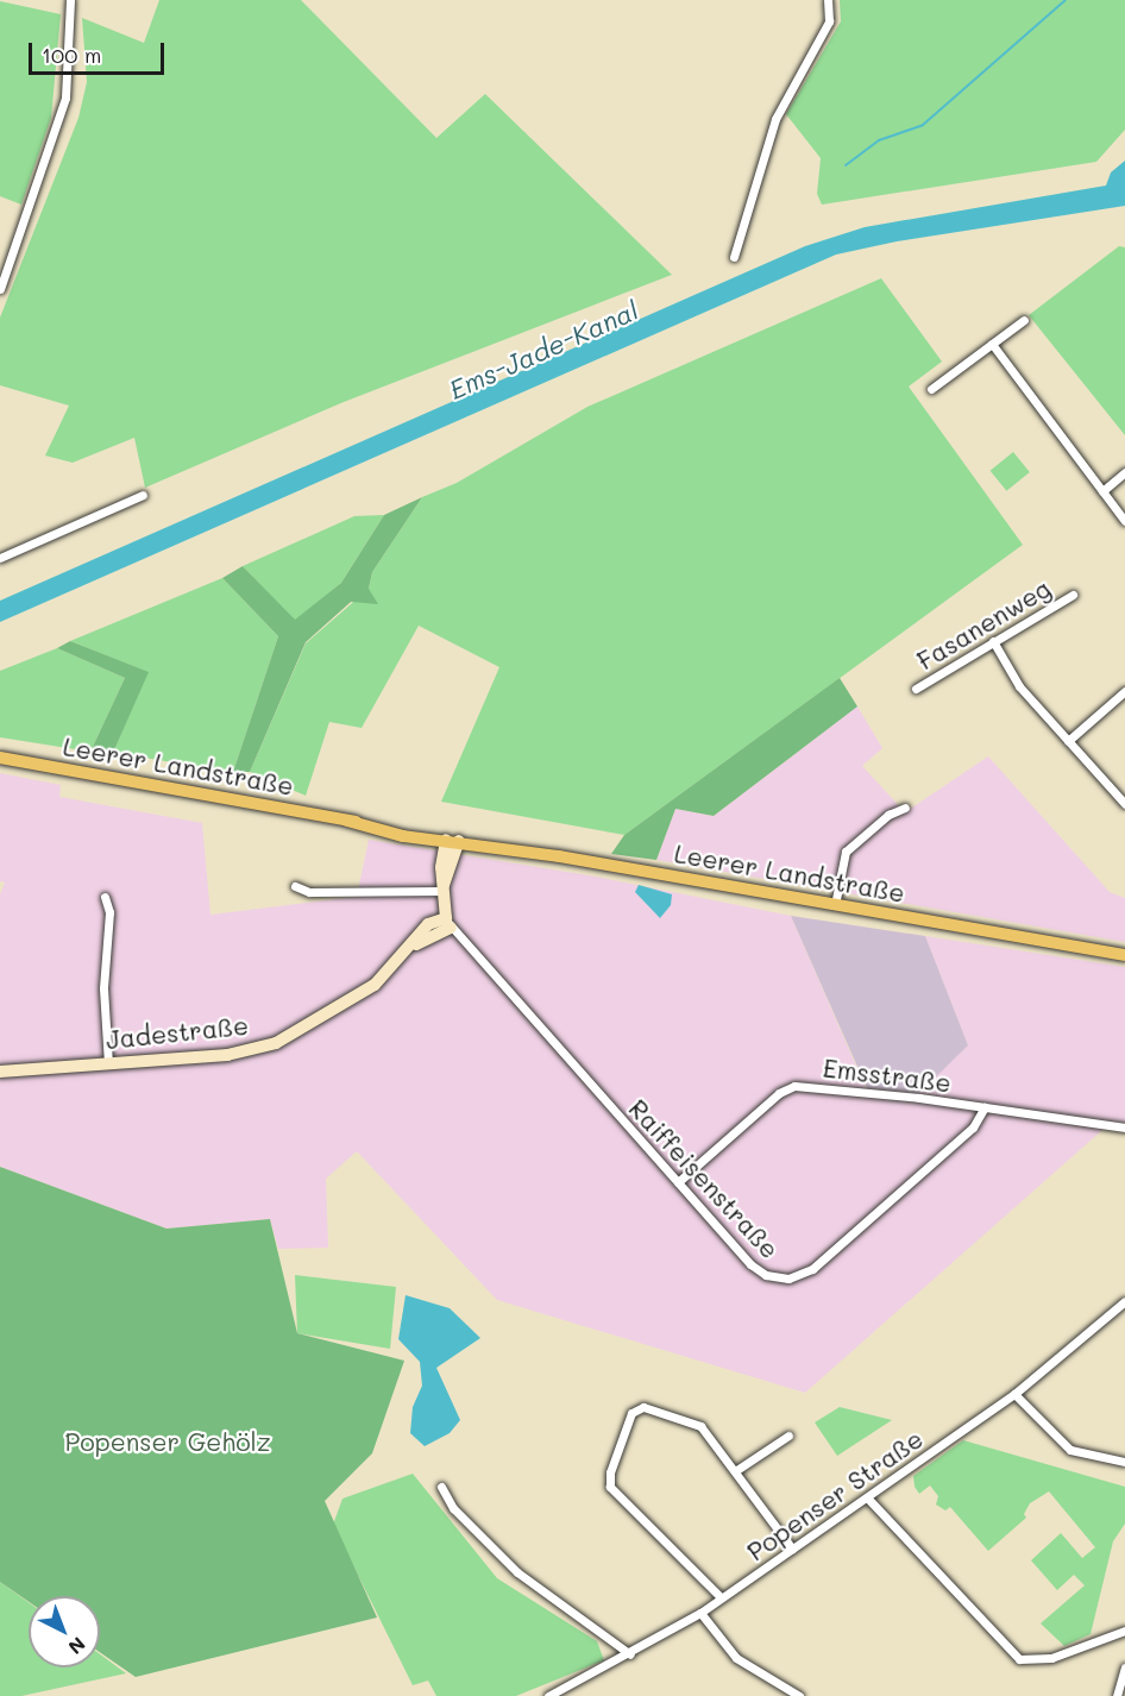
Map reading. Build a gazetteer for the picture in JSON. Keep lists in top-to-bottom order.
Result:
{
  "streets": {
    "main road": ["Leerer Landstraße"],
    "street": [
      "Fasanenweg",
      "Jadestraße",
      "Emsstraße",
      "Raiffeisenstraße",
      "Popenser Straße"
    ]
  },
  "crossings": [
    ["Jadestraße", "Raiffeisenstraße"],
    ["Emsstraße", "Raiffeisenstraße"]
  ],
  "water": ["Ems-Jade-Kanal"],
  "parks": ["Popenser Gehölz"],
  "scale_bar": "100 m",
  "north": "bottom right"
}
